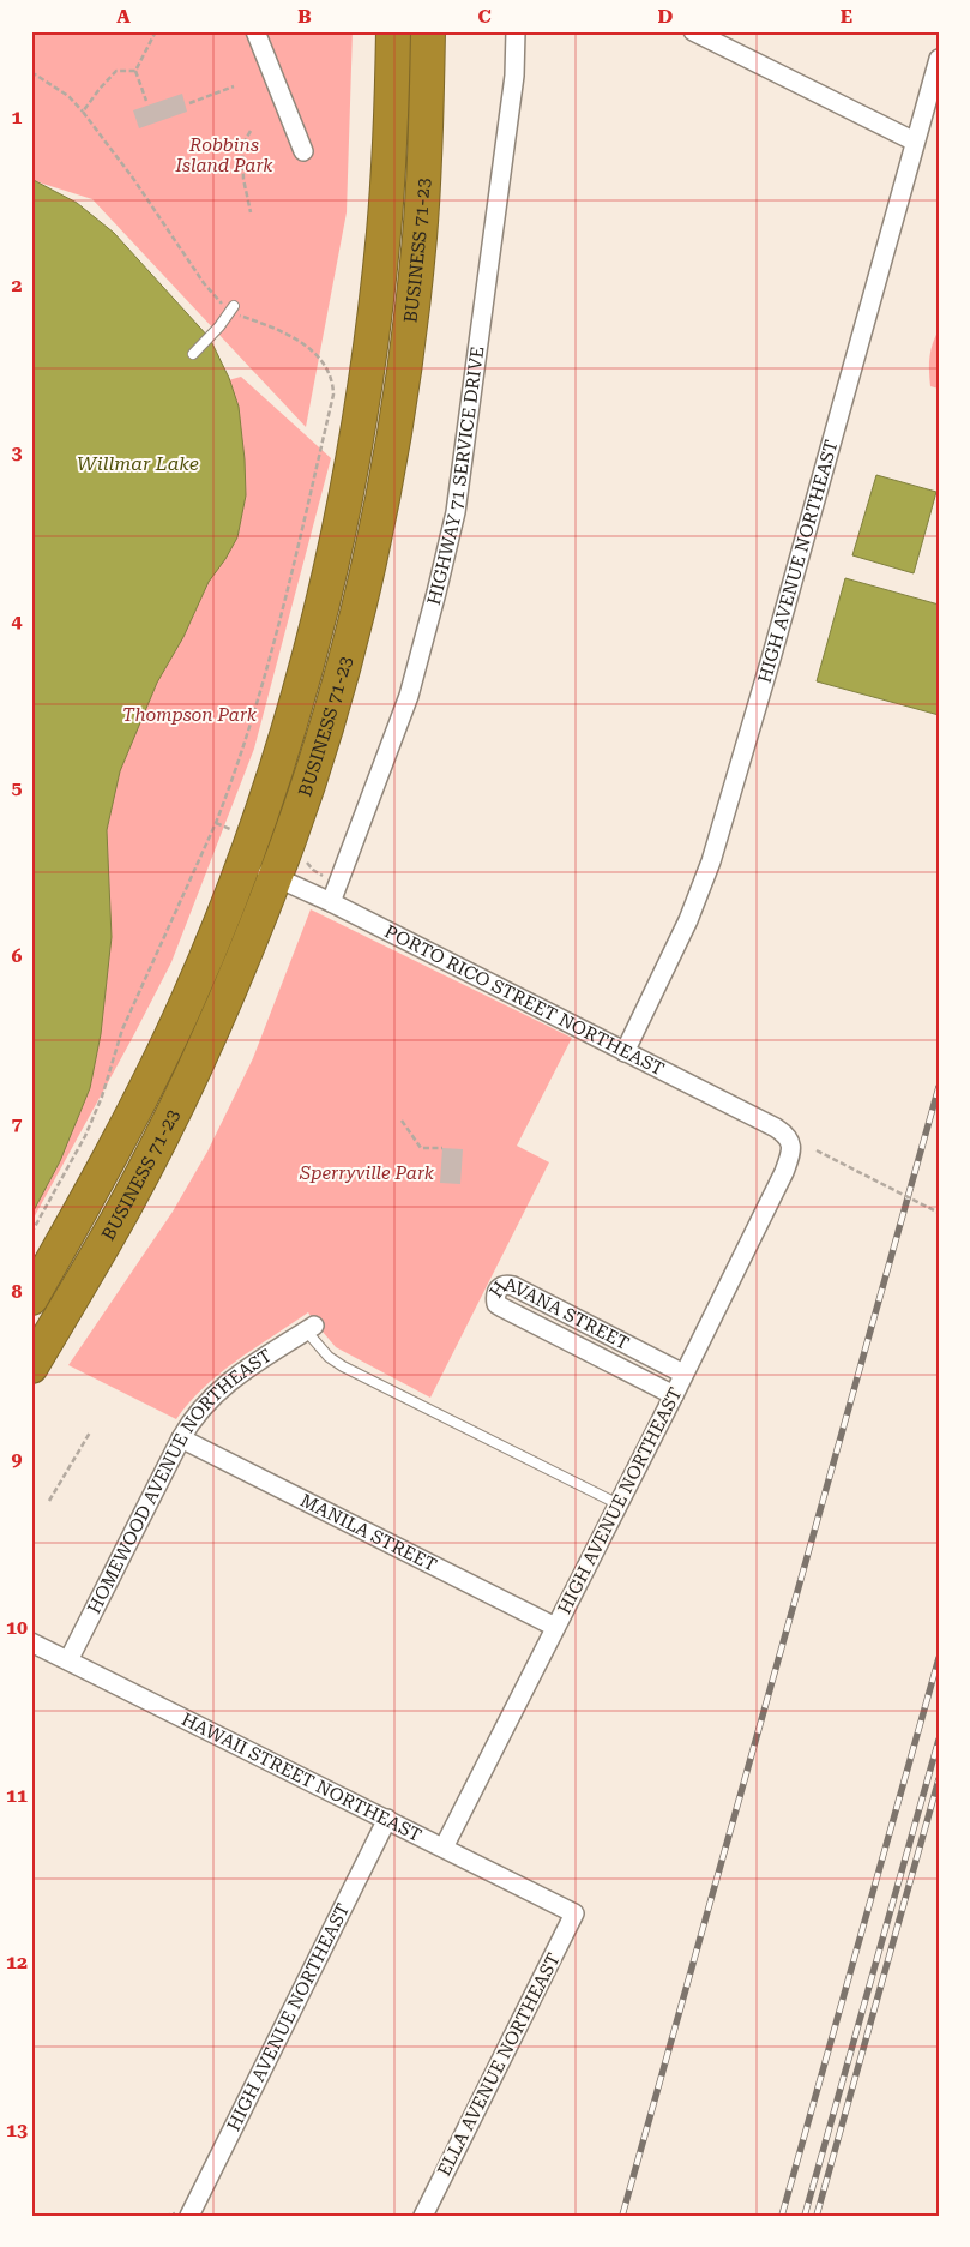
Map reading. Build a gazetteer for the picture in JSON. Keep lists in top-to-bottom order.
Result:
{
  "streets": {
    "highway": ["BUSINESS 71-23"],
    "street": [
      "HIGHWAY 71 SERVICE DRIVE",
      "HIGH AVENUE NORTHEAST",
      "PORTO RICO STREET NORTHEAST",
      "HAVANA STREET",
      "HOMEWOOD AVENUE NORTHEAST",
      "MANILA STREET",
      "HAWAII STREET NORTHEAST",
      "ELLA AVENUE NORTHEAST"
    ]
  },
  "crossings": [
    ["BUSINESS 71-23", "PORTO RICO STREET NORTHEAST"],
    ["HIGHWAY 71 SERVICE DRIVE", "PORTO RICO STREET NORTHEAST"],
    ["HIGH AVENUE NORTHEAST", "PORTO RICO STREET NORTHEAST"],
    ["HIGH AVENUE NORTHEAST", "HAVANA STREET"],
    ["HIGH AVENUE NORTHEAST", "MANILA STREET"],
    ["HIGH AVENUE NORTHEAST", "HAWAII STREET NORTHEAST"],
    ["HOMEWOOD AVENUE NORTHEAST", "MANILA STREET"],
    ["HOMEWOOD AVENUE NORTHEAST", "HAWAII STREET NORTHEAST"],
    ["HAWAII STREET NORTHEAST", "ELLA AVENUE NORTHEAST"]
  ],
  "water": ["Willmar Lake"],
  "parks": ["Robbins Island Park", "Thompson Park", "Sperryville Park"],
  "grid": {
    "columns": [
      "A",
      "B",
      "C",
      "D",
      "E"
    ],
    "rows": [
      "1",
      "2",
      "3",
      "4",
      "5",
      "6",
      "7",
      "8",
      "9",
      "10",
      "11",
      "12",
      "13"
    ]
  }
}
